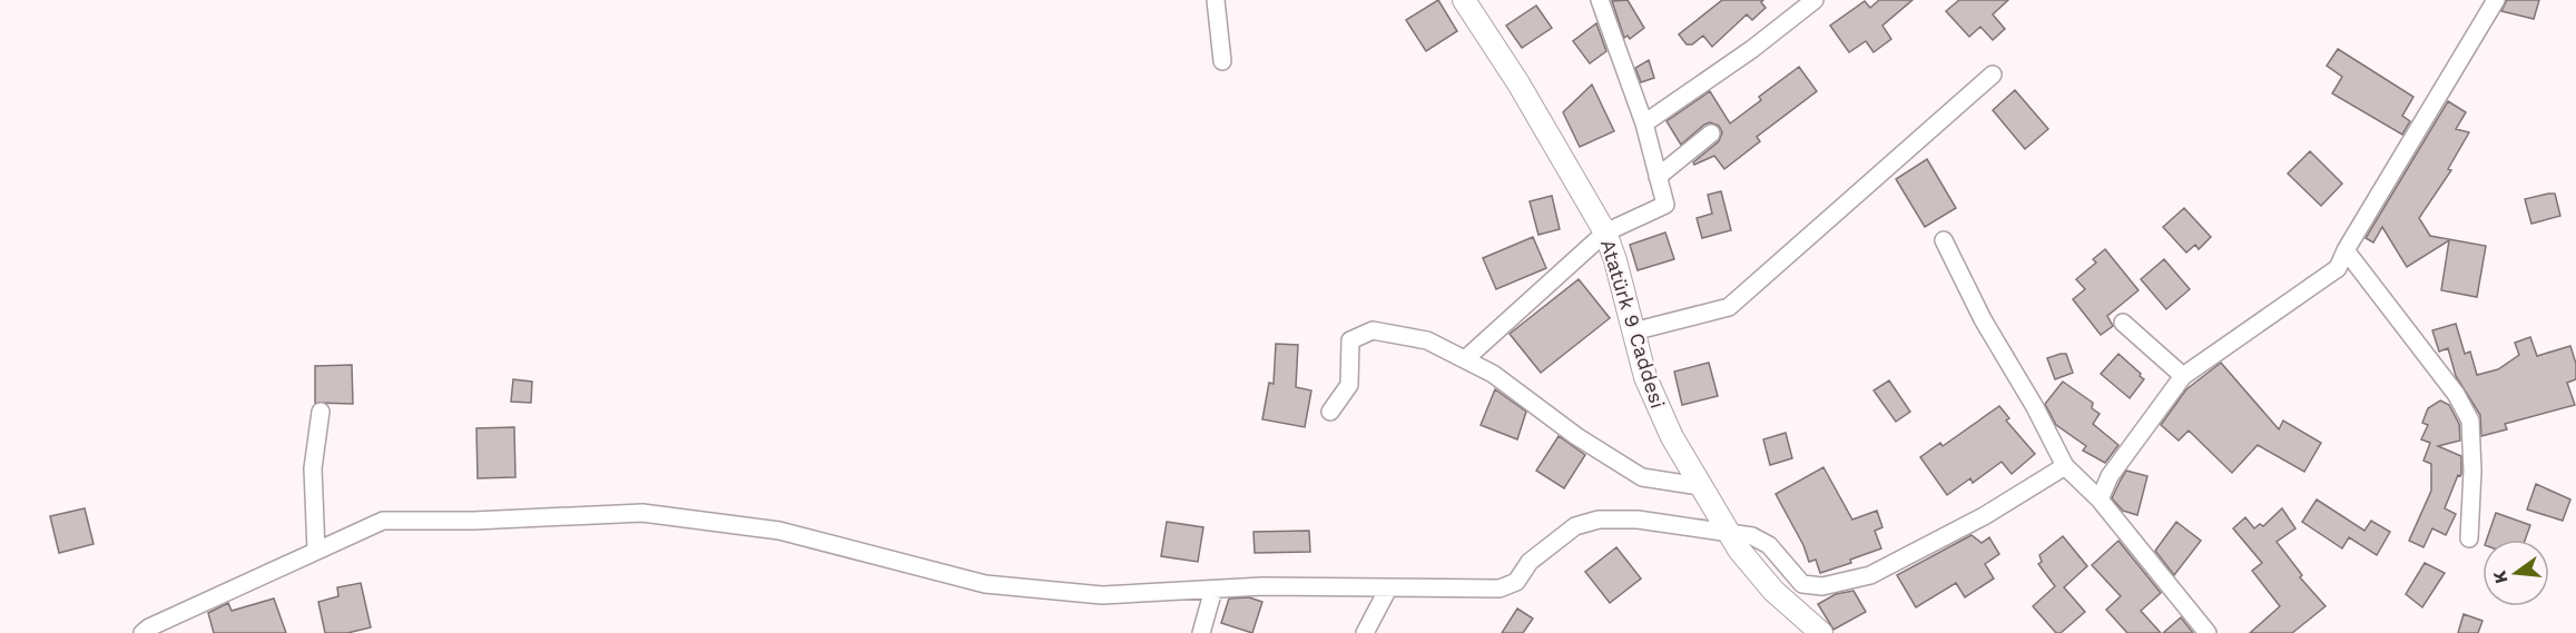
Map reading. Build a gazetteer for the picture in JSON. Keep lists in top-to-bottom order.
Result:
{
  "streets": {
    "street": ["Atatürk 9 Caddesi"]
  },
  "north": "left"
}
